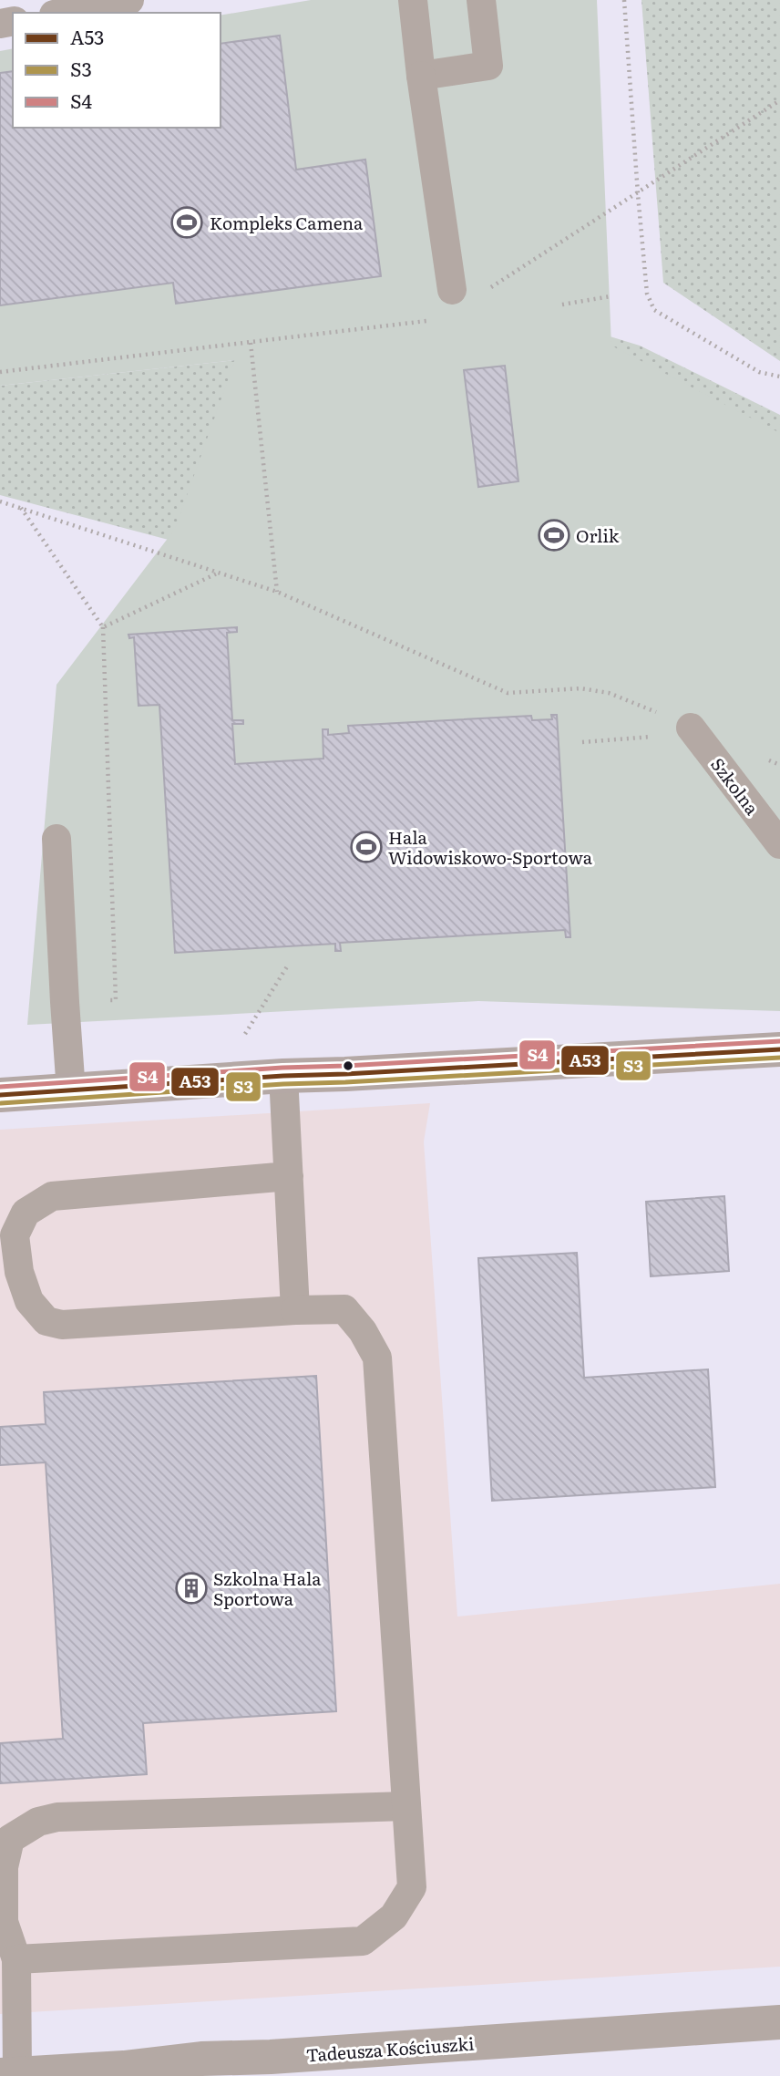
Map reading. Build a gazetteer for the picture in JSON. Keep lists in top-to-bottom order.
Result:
{
  "streets": {
    "street": ["Tadeusza Kościuszki"],
    "lane": ["Szkolna"]
  },
  "places": {
    "sports": ["Kompleks Camena", "Orlik", "Hala Widowiskowo-Sportowa"],
    "building": ["Szkolna Hala Sportowa"]
  },
  "lines": ["transit line S4", "transit line A53", "transit line S3"],
  "legend": ["A53", "S3", "S4"]
}
